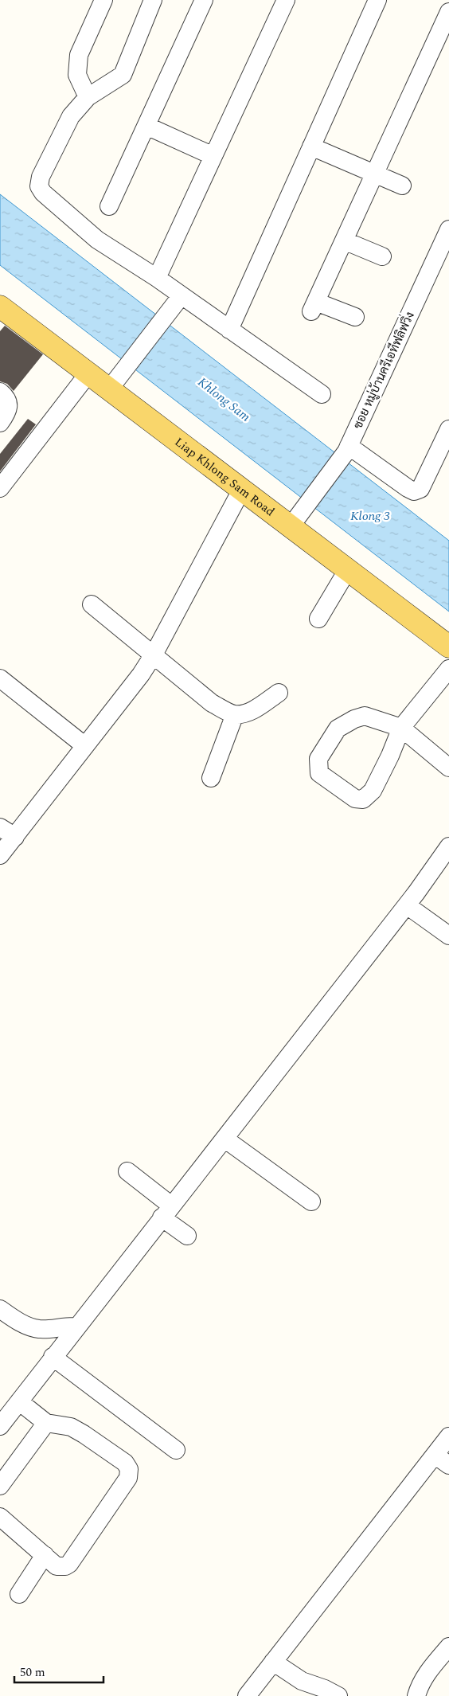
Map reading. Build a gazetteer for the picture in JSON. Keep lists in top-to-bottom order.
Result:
{
  "streets": {
    "main road": ["Liap Khlong Sam Road"],
    "street": ["ซอย หมู่บ้านครีเอทีฟลิฟวิ่ง"]
  },
  "crossings": [
    ["ซอย หมู่บ้านครีเอทีฟลิฟวิ่ง", "Liap Khlong Sam Road"]
  ],
  "water": ["Khlong Sam", "Klong 3"],
  "scale_bar": "50 m"
}
